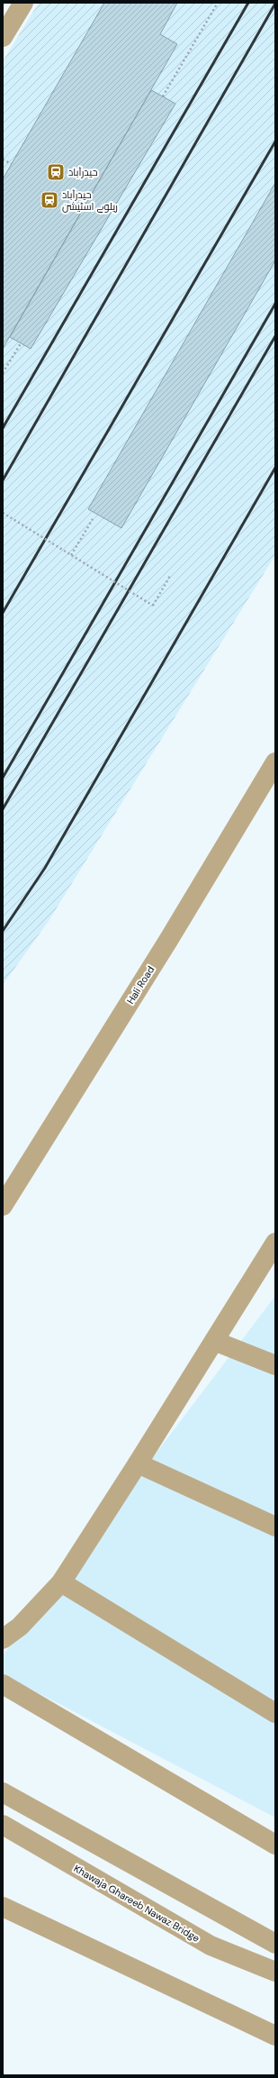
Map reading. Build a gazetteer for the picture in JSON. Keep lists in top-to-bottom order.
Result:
{
  "streets": {
    "street": ["Hali Road", "Khawaja Ghareeb Nawaz Bridge"]
  },
  "places": {
    "station": ["حیدرآباد", "حیدرآباد ریلوے اسٹیشن"]
  }
}
